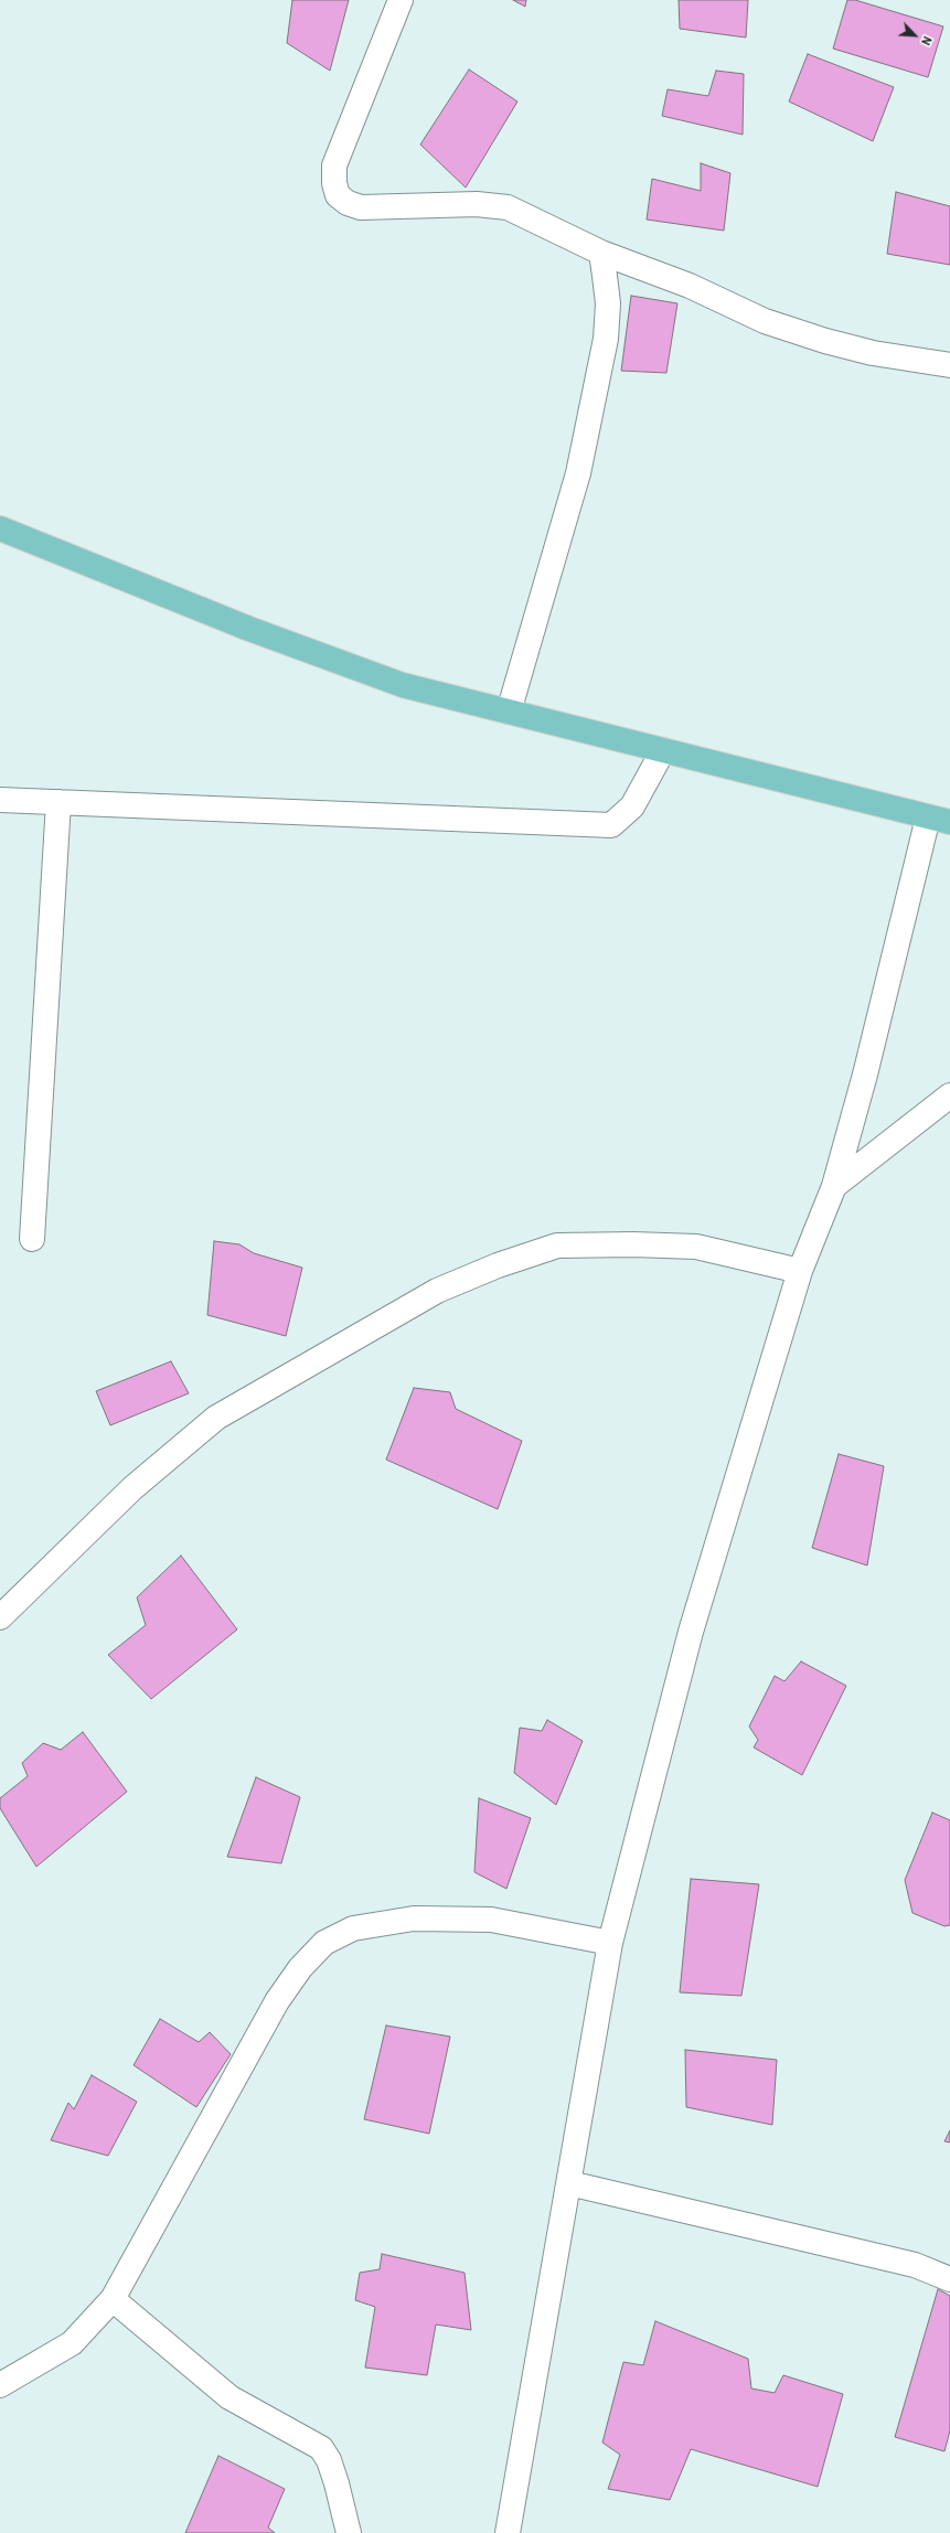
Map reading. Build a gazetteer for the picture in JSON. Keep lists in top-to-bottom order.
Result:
{
  "north": "bottom right"
}
